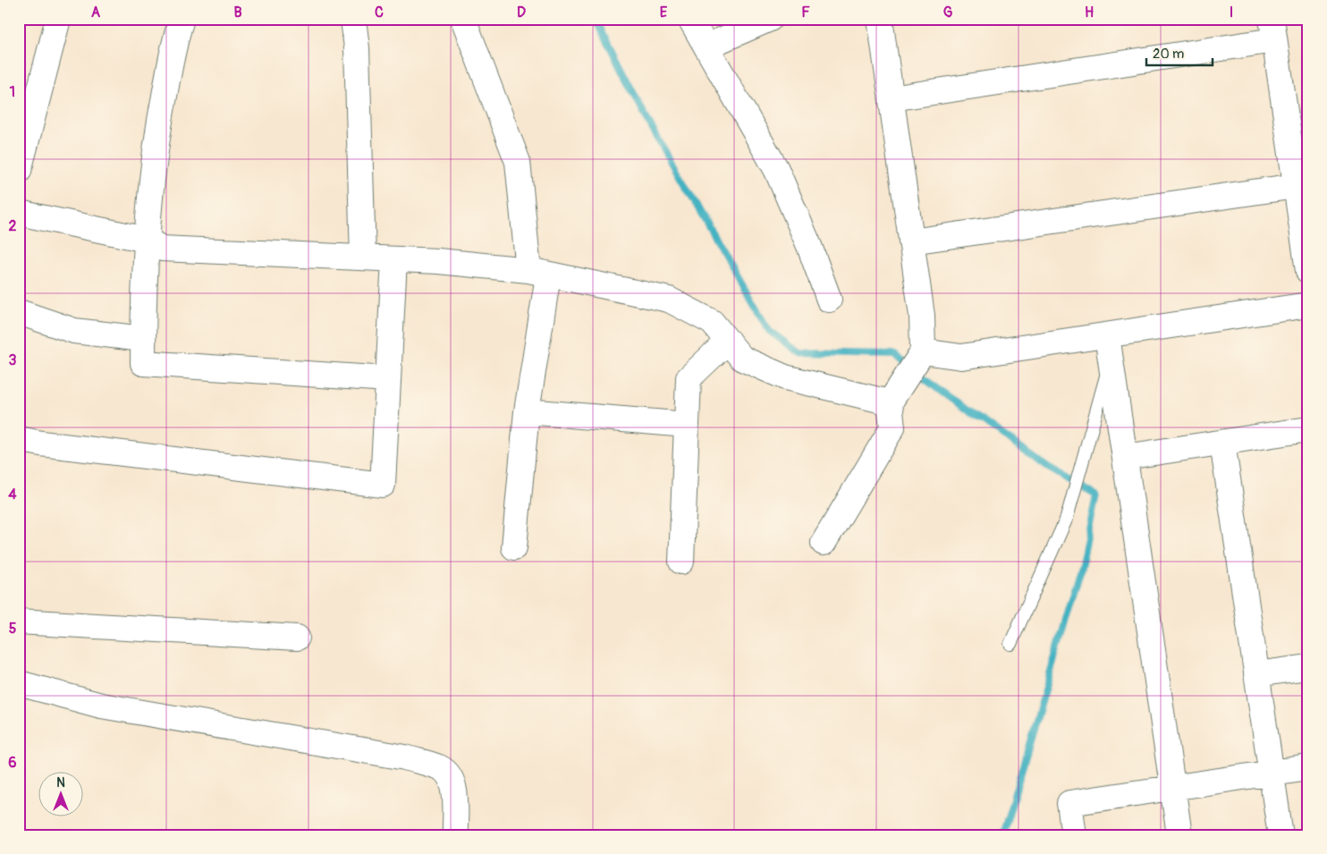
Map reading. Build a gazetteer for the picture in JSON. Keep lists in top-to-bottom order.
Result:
{
  "scale_bar": "20 m",
  "north": "top",
  "grid": {
    "columns": [
      "A",
      "B",
      "C",
      "D",
      "E",
      "F",
      "G",
      "H",
      "I"
    ],
    "rows": [
      "1",
      "2",
      "3",
      "4",
      "5",
      "6"
    ]
  }
}
